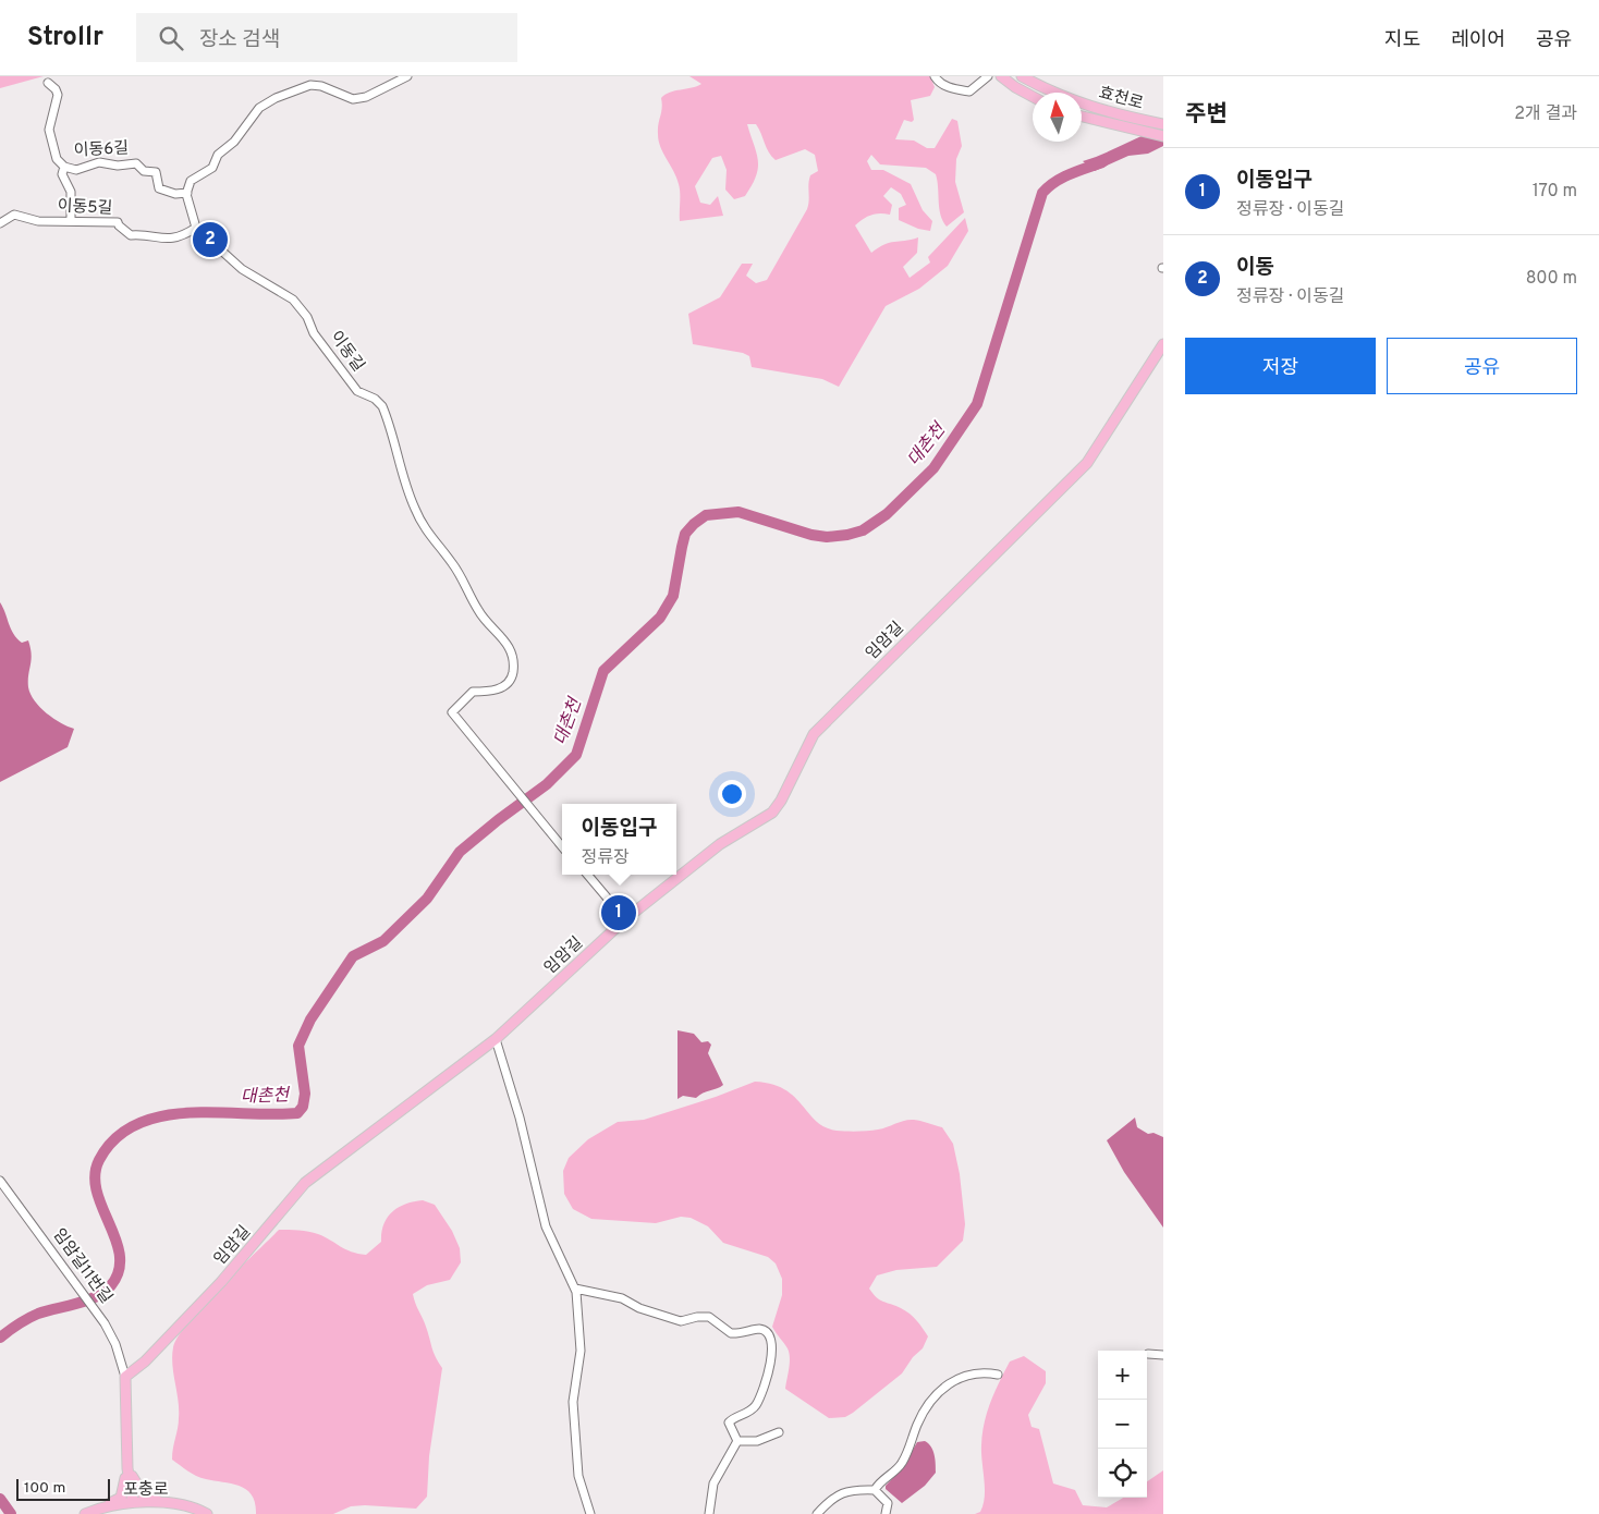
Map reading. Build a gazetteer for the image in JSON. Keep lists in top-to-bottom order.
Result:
{
  "streets": {
    "main road": ["효천로", "임암길", "포충로"],
    "street": [
      "이동6길",
      "이동5길",
      "이동길",
      "임암길11번길"
    ]
  },
  "crossings": [
    ["이동5길", "이동길"],
    ["임암길", "임암길11번길"]
  ],
  "water": ["대촌천"],
  "scale_bar": "100 m",
  "north": "top",
  "page": {
    "header": "Strollr",
    "search": "장소 검색",
    "nav": ["지도", "레이어", "공유"],
    "heading": ["주변", "2개 결과"],
    "list": [
      {
        "mark": "1",
        "name": "이동입구",
        "note": "정류장 · 이동길",
        "value": "170 m"
      },
      {
        "mark": "2",
        "name": "이동",
        "note": "정류장 · 이동길",
        "value": "800 m"
      }
    ],
    "pins": ["2", "1"],
    "buttons": ["저장", "공유"],
    "popup": ["이동입구", "정류장"],
    "map_buttons": ["+", "−"],
    "scale": "100 m"
  }
}
